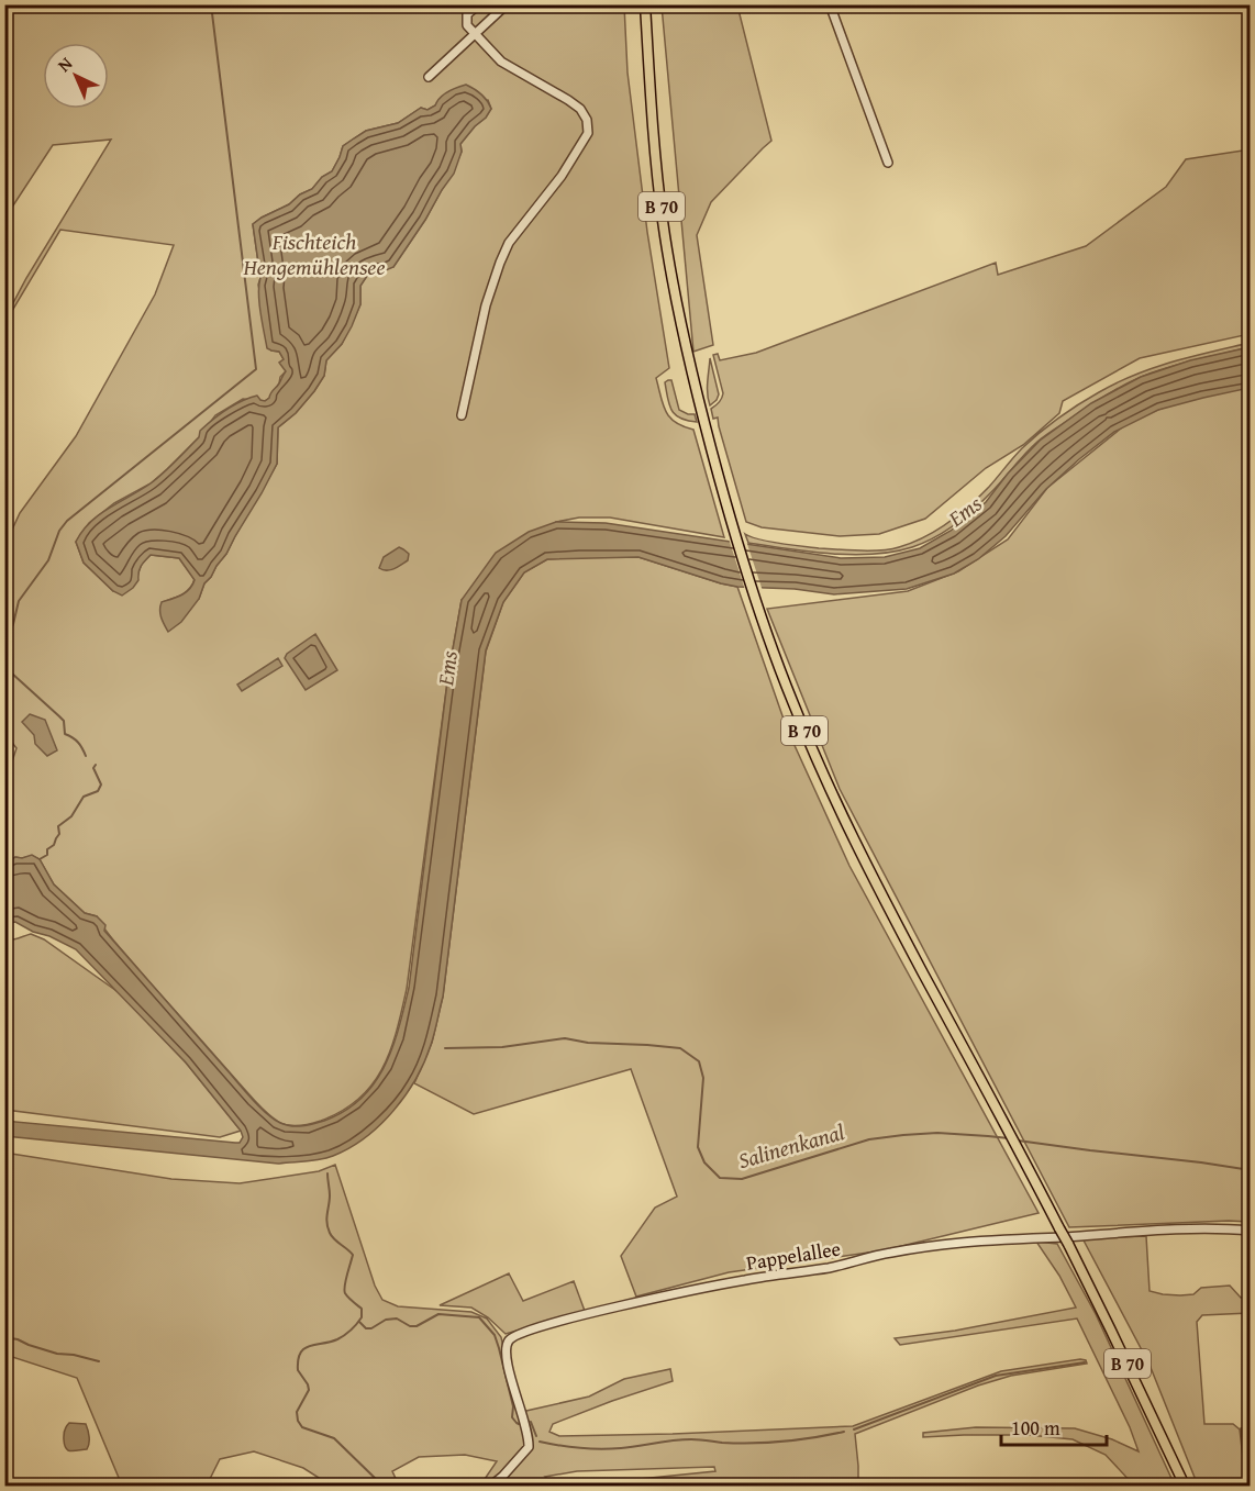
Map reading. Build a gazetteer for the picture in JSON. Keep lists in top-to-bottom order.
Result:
{
  "streets": {
    "main road": ["B 70"],
    "street": ["Pappelallee"]
  },
  "water": ["Fischteich Hengemühlensee", "Ems", "Salinenkanal"],
  "scale_bar": "100 m",
  "north": "top left"
}
